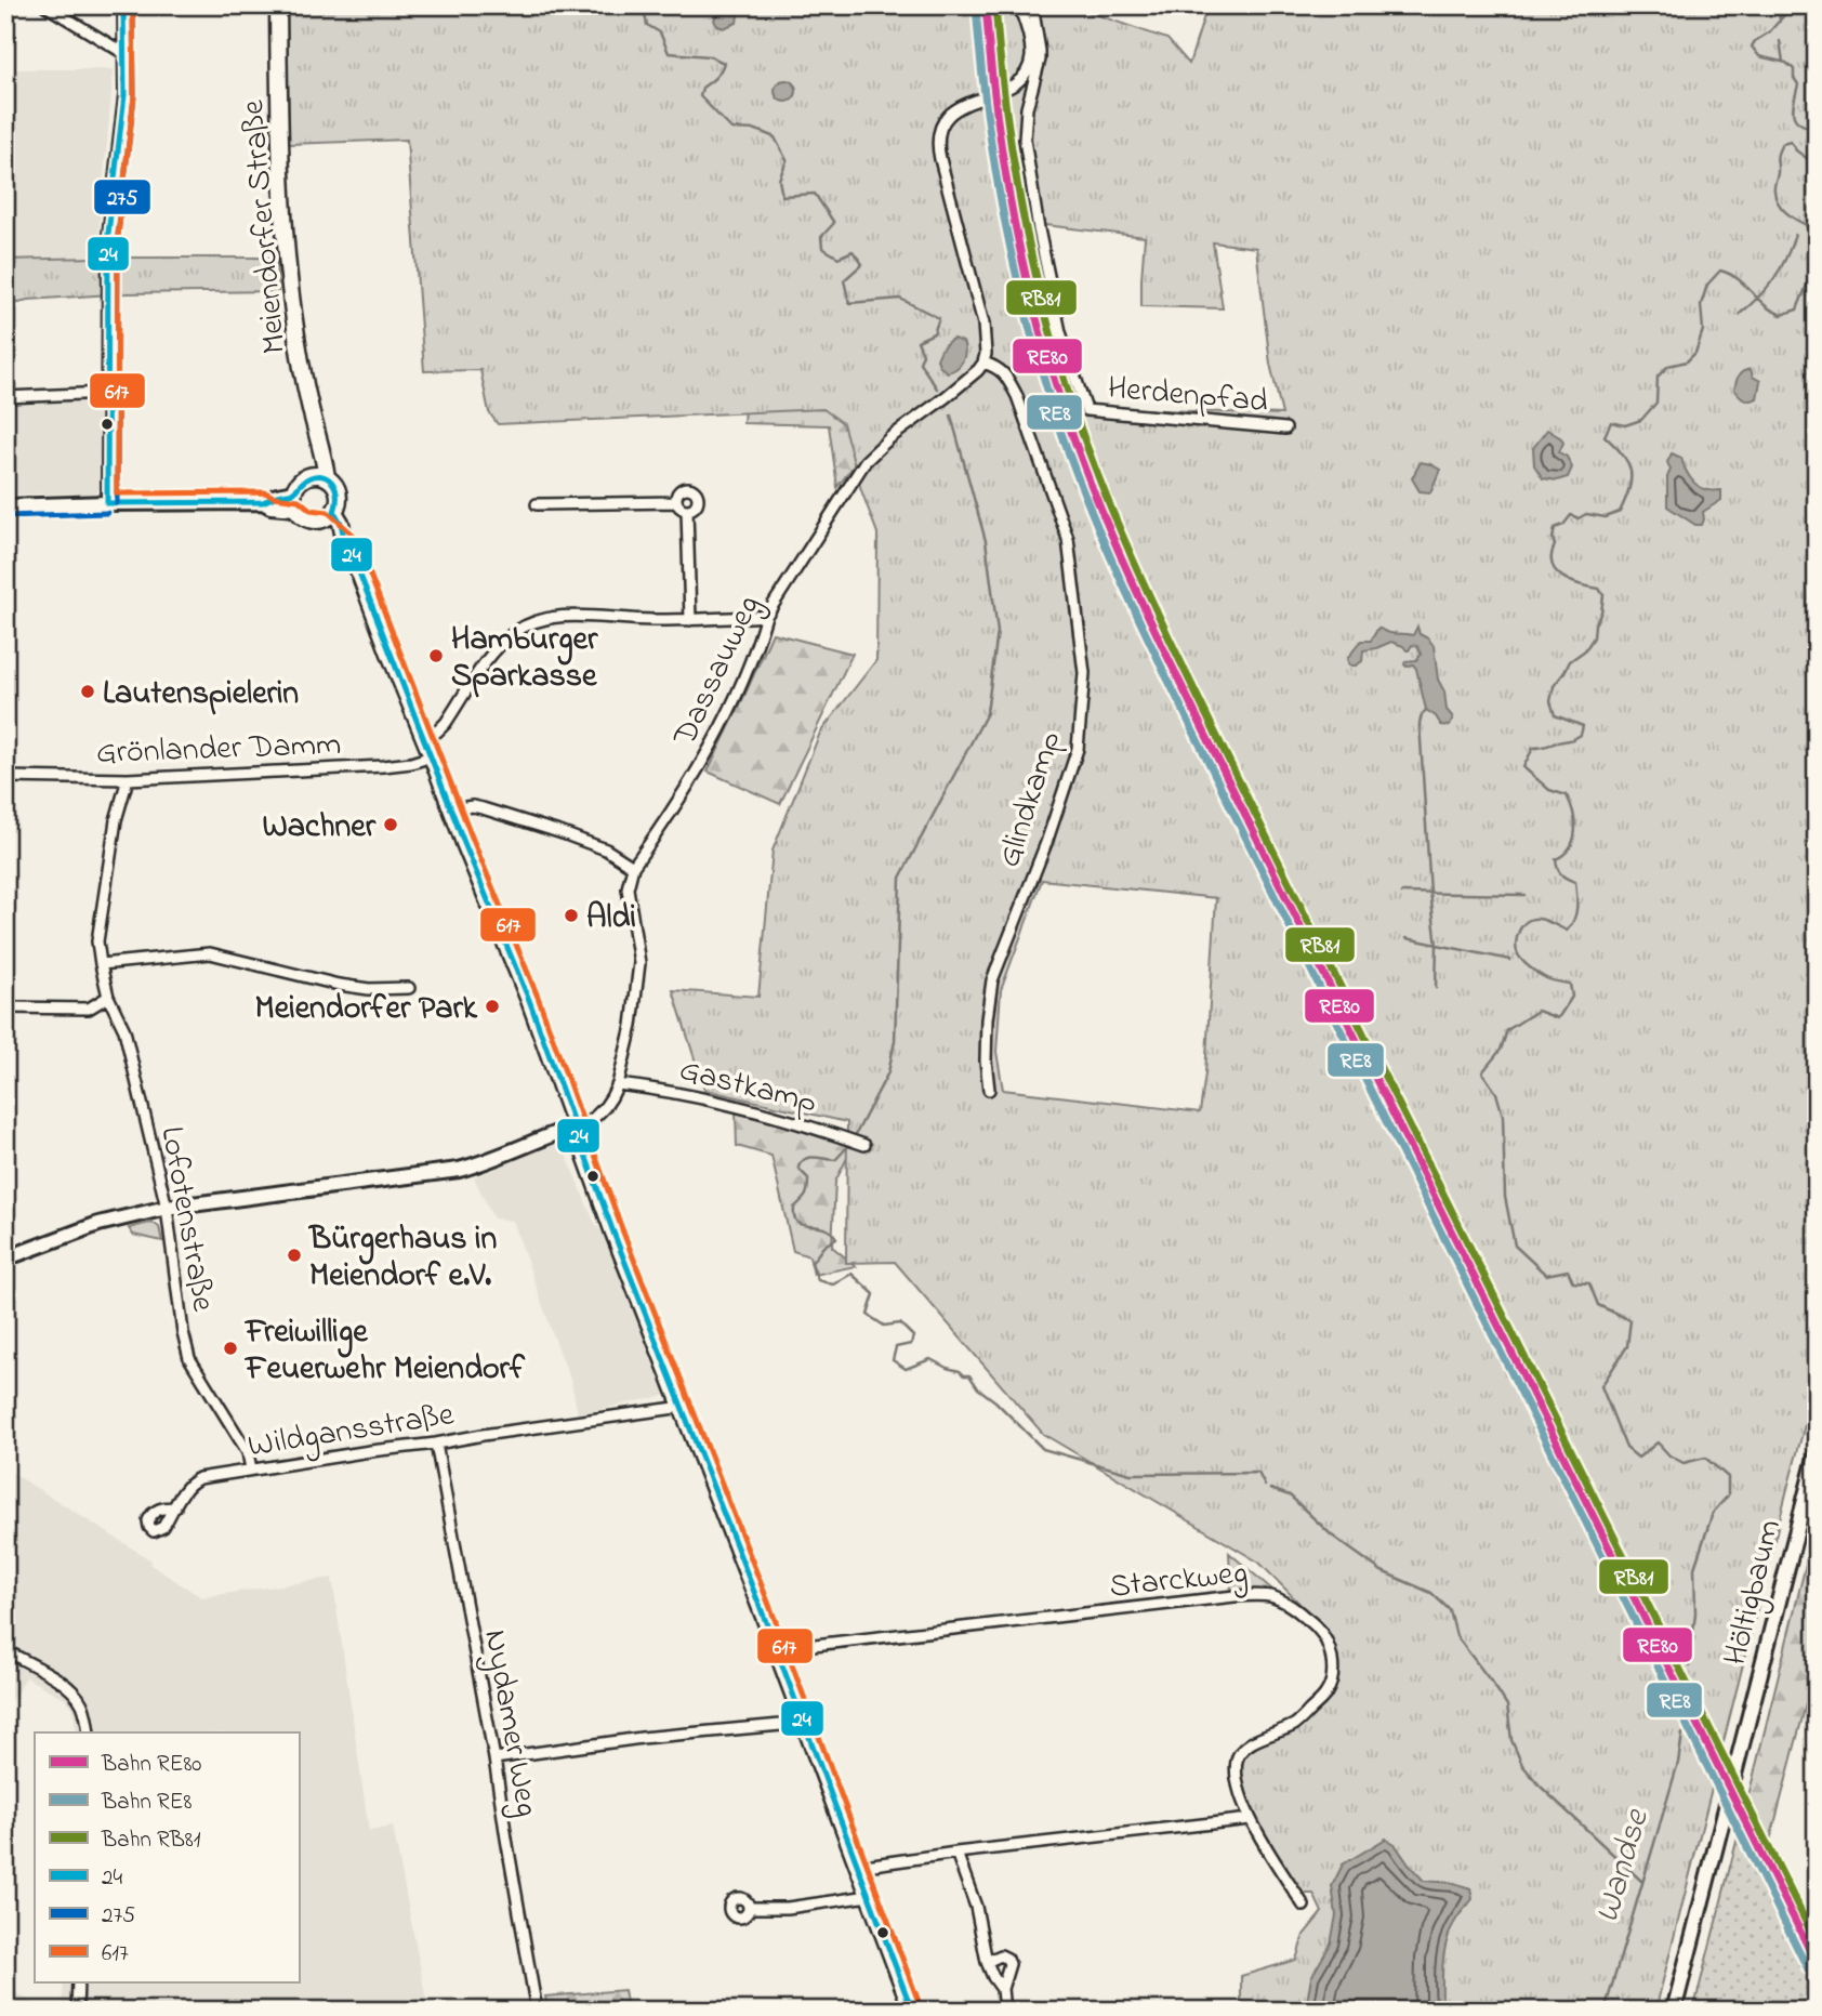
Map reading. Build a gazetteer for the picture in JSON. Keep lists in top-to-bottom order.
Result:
{
  "streets": {
    "main road": ["Meiendorfer Straße"],
    "street": [
      "Herdenpfad",
      "Dassauweg",
      "Grönlander Damm",
      "Glindkamp",
      "Gastkamp",
      "Lofotenstraße",
      "Wildgansstraße",
      "Starckweg",
      "Höltigbaum",
      "Nydamer Weg"
    ]
  },
  "crossings": [
    ["Meiendorfer Straße", "Grönlander Damm"],
    ["Meiendorfer Straße", "Wildgansstraße"],
    ["Meiendorfer Straße", "Starckweg"],
    ["Dassauweg", "Glindkamp"],
    ["Grönlander Damm", "Lofotenstraße"],
    ["Lofotenstraße", "Wildgansstraße"],
    ["Wildgansstraße", "Nydamer Weg"]
  ],
  "water": ["Wandse"],
  "places": [
    "Hamburger Sparkasse",
    "Lautenspielerin",
    "Wachner",
    "Aldi",
    "Meiendorfer Park",
    "Bürgerhaus in Meiendorf e.V.",
    "Freiwillige Feuerwehr Meiendorf"
  ],
  "lines": [
    "rail line RE80",
    "rail line RB81",
    "transit line 24",
    "transit line 275",
    "transit line 617",
    "rail line RE8"
  ],
  "legend": [
    "Bahn RE80",
    "Bahn RE8",
    "Bahn RB81",
    "24",
    "275",
    "617"
  ]
}
